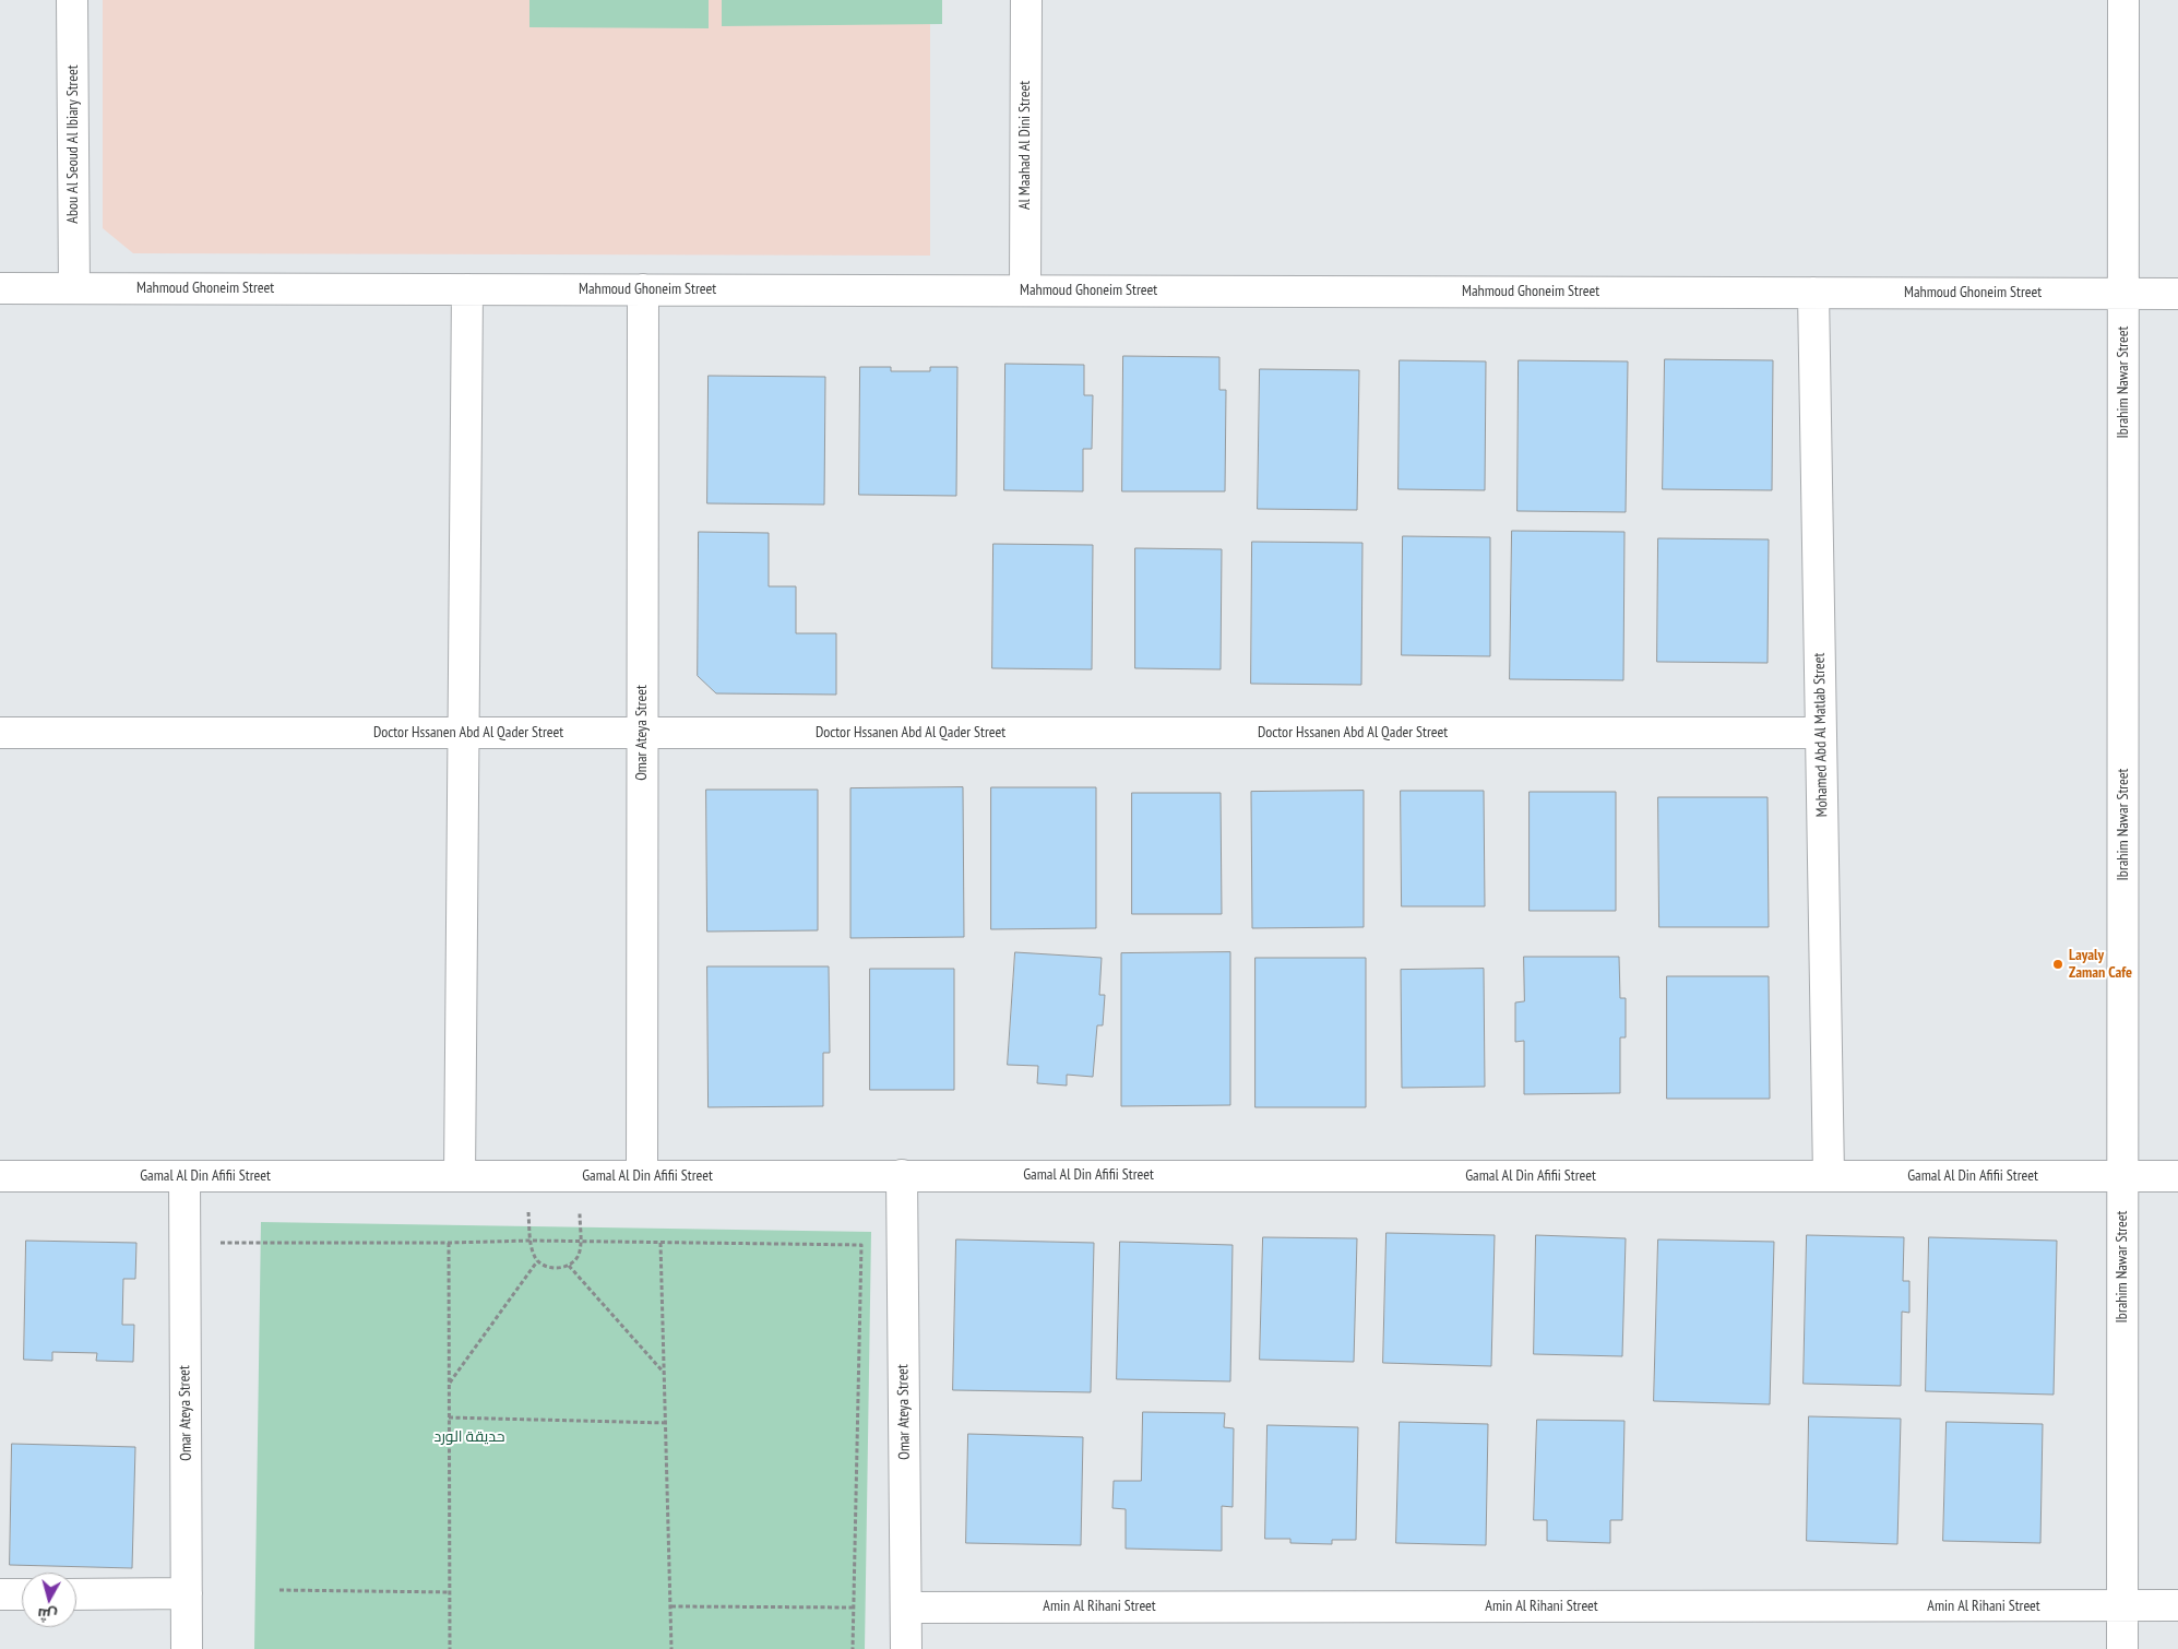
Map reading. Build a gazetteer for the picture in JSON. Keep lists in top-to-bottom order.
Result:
{
  "streets": {
    "street": [
      "Abou Al Seoud Al Ibiary Street",
      "Al Maahad Al Dini Street",
      "Mahmoud Ghoneim Street",
      "Ibrahim Nawar Street",
      "Doctor Hssanen Abd Al Qader Street",
      "Omar Ateya Street",
      "Mohamed Abd Al Matlab Street",
      "Gamal Al Din Afifii Street",
      "Amin Al Rihani Street"
    ]
  },
  "crossings": [
    ["Abou Al Seoud Al Ibiary Street", "Mahmoud Ghoneim Street"],
    ["Al Maahad Al Dini Street", "Mahmoud Ghoneim Street"],
    ["Mahmoud Ghoneim Street", "Ibrahim Nawar Street"],
    ["Mahmoud Ghoneim Street", "Omar Ateya Street"],
    ["Mahmoud Ghoneim Street", "Mohamed Abd Al Matlab Street"],
    ["Ibrahim Nawar Street", "Gamal Al Din Afifii Street"],
    ["Ibrahim Nawar Street", "Amin Al Rihani Street"],
    ["Doctor Hssanen Abd Al Qader Street", "Omar Ateya Street"],
    ["Doctor Hssanen Abd Al Qader Street", "Mohamed Abd Al Matlab Street"],
    ["Omar Ateya Street", "Gamal Al Din Afifii Street"],
    ["Omar Ateya Street", "Amin Al Rihani Street"],
    ["Mohamed Abd Al Matlab Street", "Gamal Al Din Afifii Street"]
  ],
  "parks": ["حديقة الورد"],
  "places": ["Layaly Zaman Cafe"],
  "north": "bottom"
}
